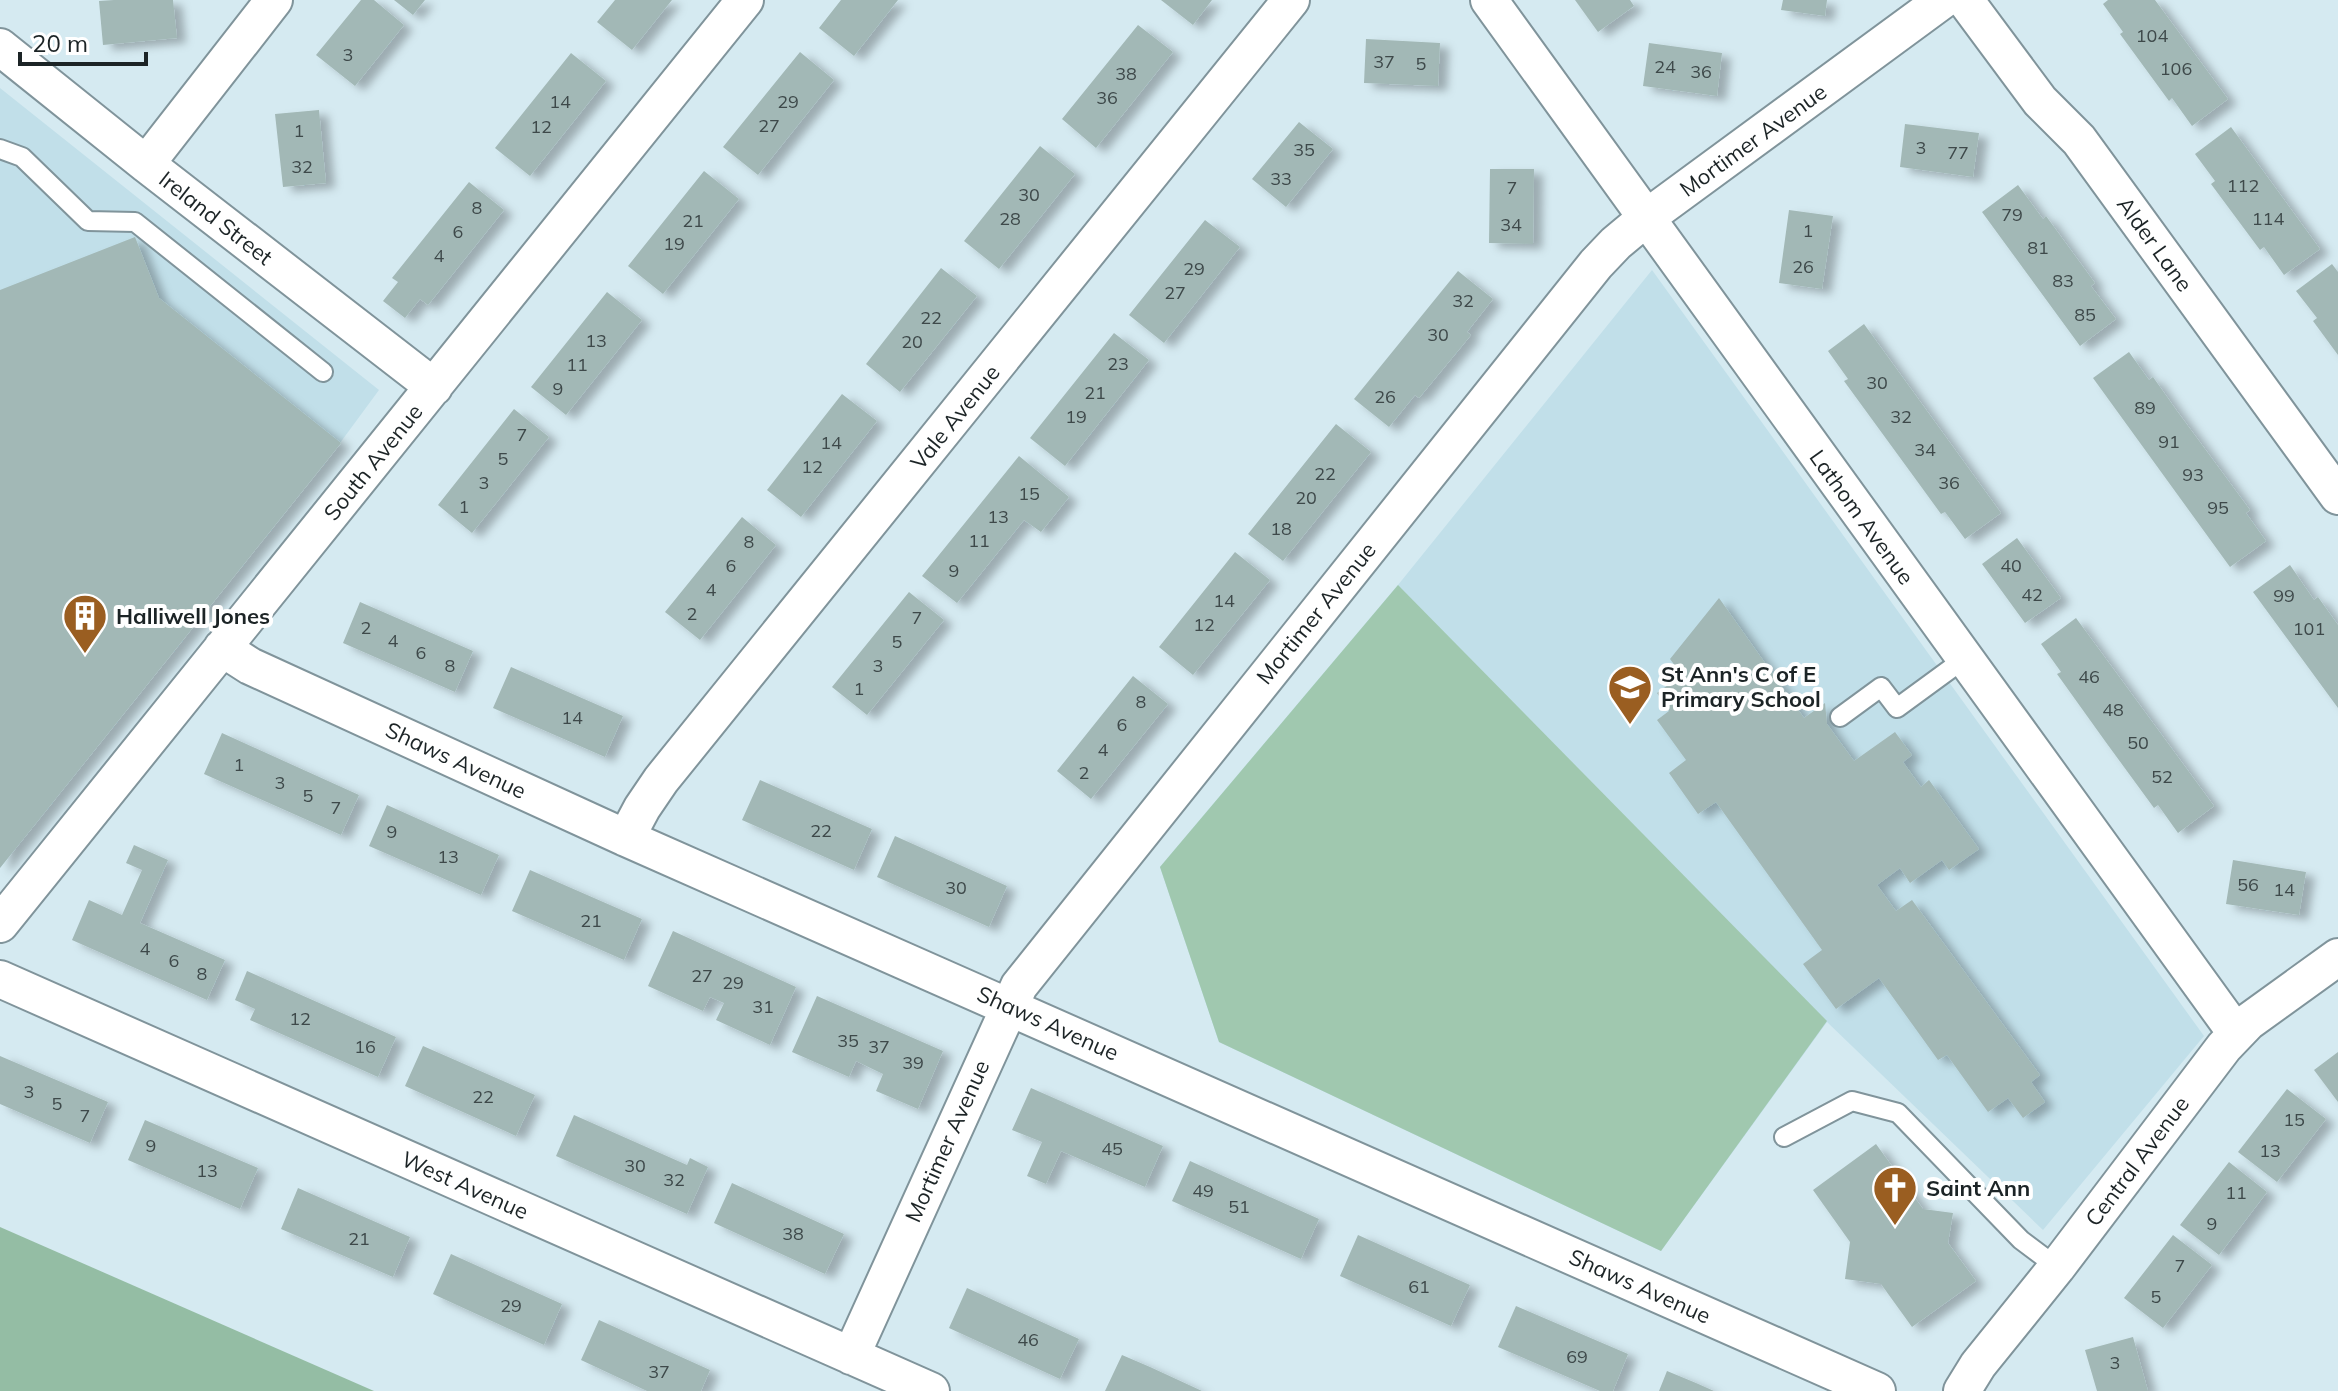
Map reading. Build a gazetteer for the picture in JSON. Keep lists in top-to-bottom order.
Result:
{
  "streets": {
    "street": [
      "Mortimer Avenue",
      "Ireland Street",
      "Alder Lane",
      "Vale Avenue",
      "South Avenue",
      "Lathom Avenue",
      "Shaws Avenue",
      "Central Avenue",
      "West Avenue"
    ]
  },
  "crossings": [
    ["Mortimer Avenue", "Lathom Avenue"],
    ["Mortimer Avenue", "Shaws Avenue"],
    ["Mortimer Avenue", "West Avenue"],
    ["Ireland Street", "South Avenue"],
    ["Vale Avenue", "Shaws Avenue"],
    ["South Avenue", "Shaws Avenue"],
    ["Lathom Avenue", "Central Avenue"]
  ],
  "places": {
    "building": ["Halliwell Jones"],
    "school or university": ["St Ann's C of E Primary School"],
    "church": ["Saint Ann"]
  },
  "house_numbers": [
    "104",
    "3",
    "37",
    "5",
    "24",
    "106",
    "36",
    "38",
    "36",
    "14",
    "29",
    "27",
    "12",
    "1",
    "3",
    "35",
    "77",
    "32",
    "33",
    "112",
    "7",
    "30",
    "8",
    "79",
    "28",
    "114",
    "21",
    "34",
    "1",
    "6",
    "19",
    "81",
    "4",
    "26",
    "29",
    "83",
    "27",
    "32",
    "85",
    "22",
    "30",
    "13",
    "20",
    "23",
    "11",
    "30",
    "9",
    "21",
    "26",
    "89",
    "19",
    "32",
    "7",
    "91",
    "14",
    "34",
    "5",
    "12",
    "22",
    "93",
    "3",
    "36",
    "15",
    "20",
    "1",
    "95",
    "13",
    "18",
    "11",
    "8",
    "6",
    "40",
    "9",
    "4",
    "42",
    "99",
    "14",
    "2",
    "7",
    "12",
    "2",
    "101",
    "4",
    "5",
    "6",
    "8",
    "3",
    "46",
    "1",
    "8",
    "48",
    "14",
    "6",
    "50",
    "4",
    "1",
    "2",
    "52",
    "3",
    "5",
    "7",
    "22",
    "9",
    "13",
    "56",
    "30",
    "14",
    "21",
    "4",
    "6",
    "8",
    "27",
    "29",
    "31",
    "12",
    "35",
    "16",
    "37",
    "39",
    "3",
    "22",
    "5",
    "7",
    "15",
    "9",
    "45",
    "13",
    "30",
    "13",
    "32",
    "49",
    "11",
    "51",
    "9",
    "38",
    "21",
    "7",
    "61",
    "5",
    "29",
    "46",
    "69",
    "3",
    "37"
  ],
  "scale_bar": "20 m"
}
